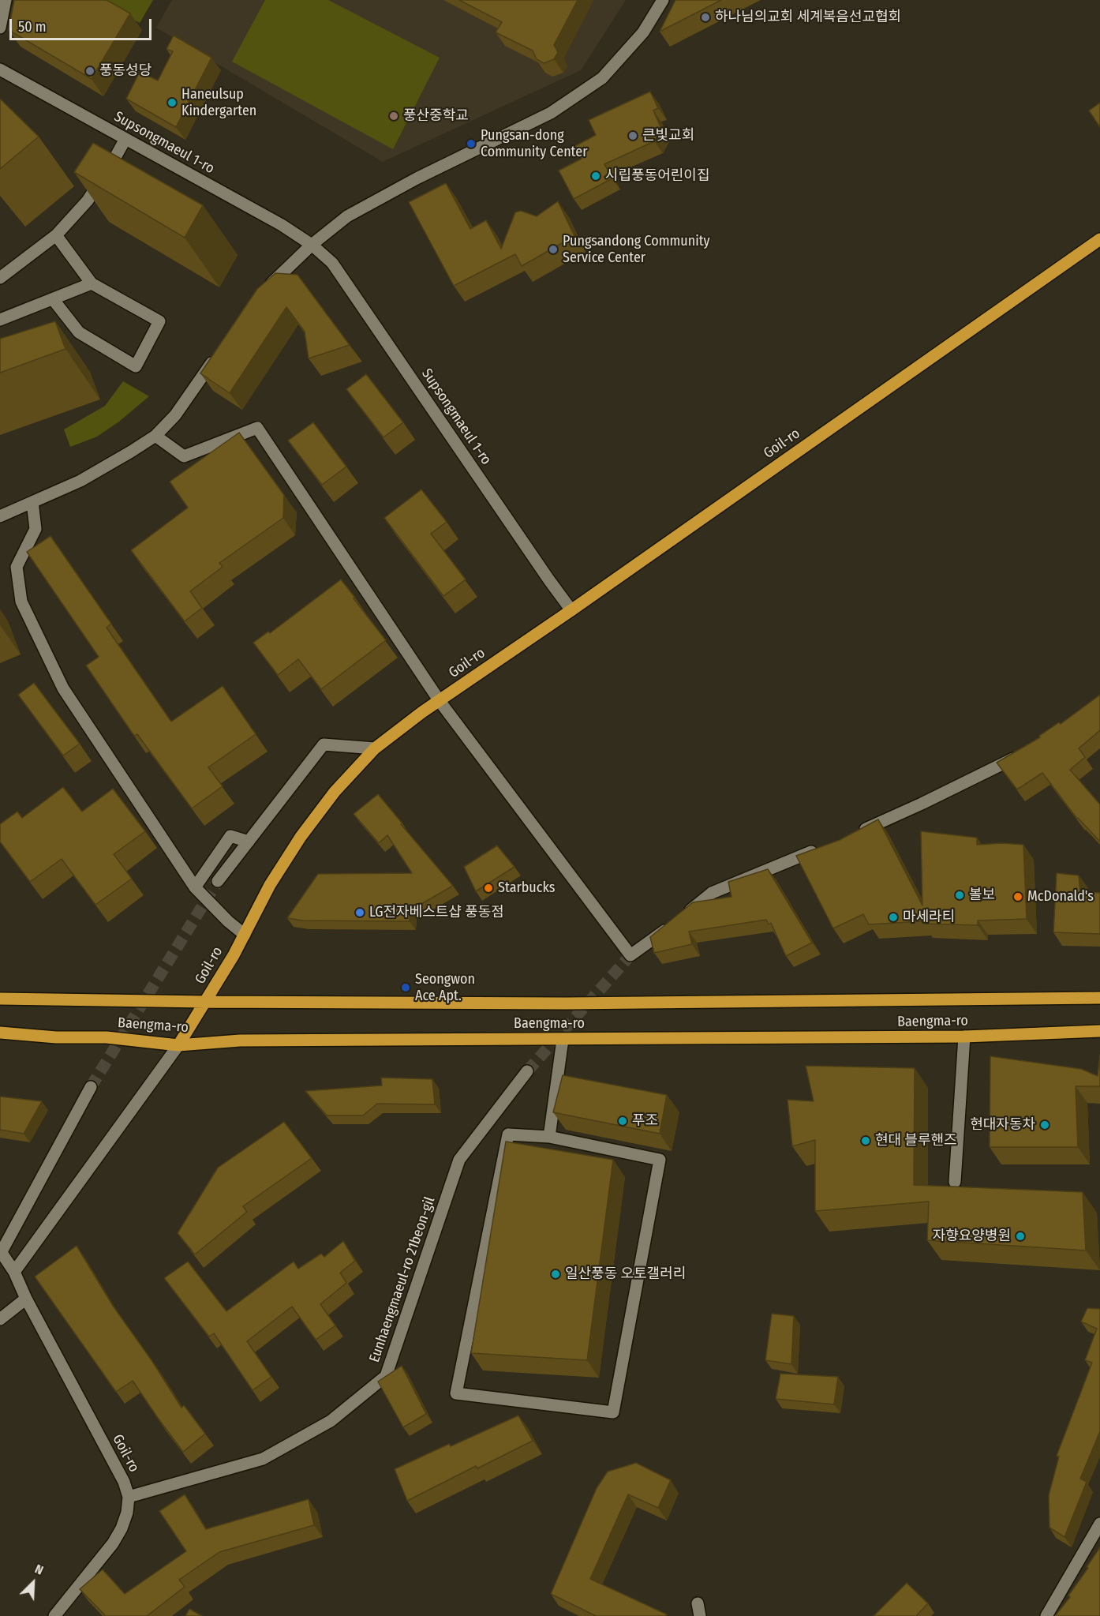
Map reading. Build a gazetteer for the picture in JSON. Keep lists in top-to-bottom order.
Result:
{
  "streets": {
    "main road": ["Goil-ro", "Baengma-ro"],
    "street": ["Supsongmaeul 1-ro", "Eunhaengmaeul-ro 21beon-gil"]
  },
  "crossings": [
    ["Supsongmaeul 1-ro", "Goil-ro"],
    ["Goil-ro", "Baengma-ro"],
    ["Goil-ro", "Eunhaengmaeul-ro 21beon-gil"]
  ],
  "places": [
    "하나님의교회 세계복음선교협회",
    "풍동성당",
    "Haneulsup Kindergarten",
    "풍산중학교",
    "큰빛교회",
    "Pungsan-dong Community Center",
    "시립풍동어린이집",
    "Pungsandong Community Service Center",
    "Starbucks",
    "볼보",
    "McDonald's",
    "LG전자베스트샵 풍동점",
    "마세라티",
    "Seongwon Ace Apt.",
    "푸조",
    "현대자동차",
    "현대 블루핸즈",
    "자향요양병원",
    "일산풍동 오토갤러리"
  ],
  "scale_bar": "50 m",
  "north": "top right"
}
